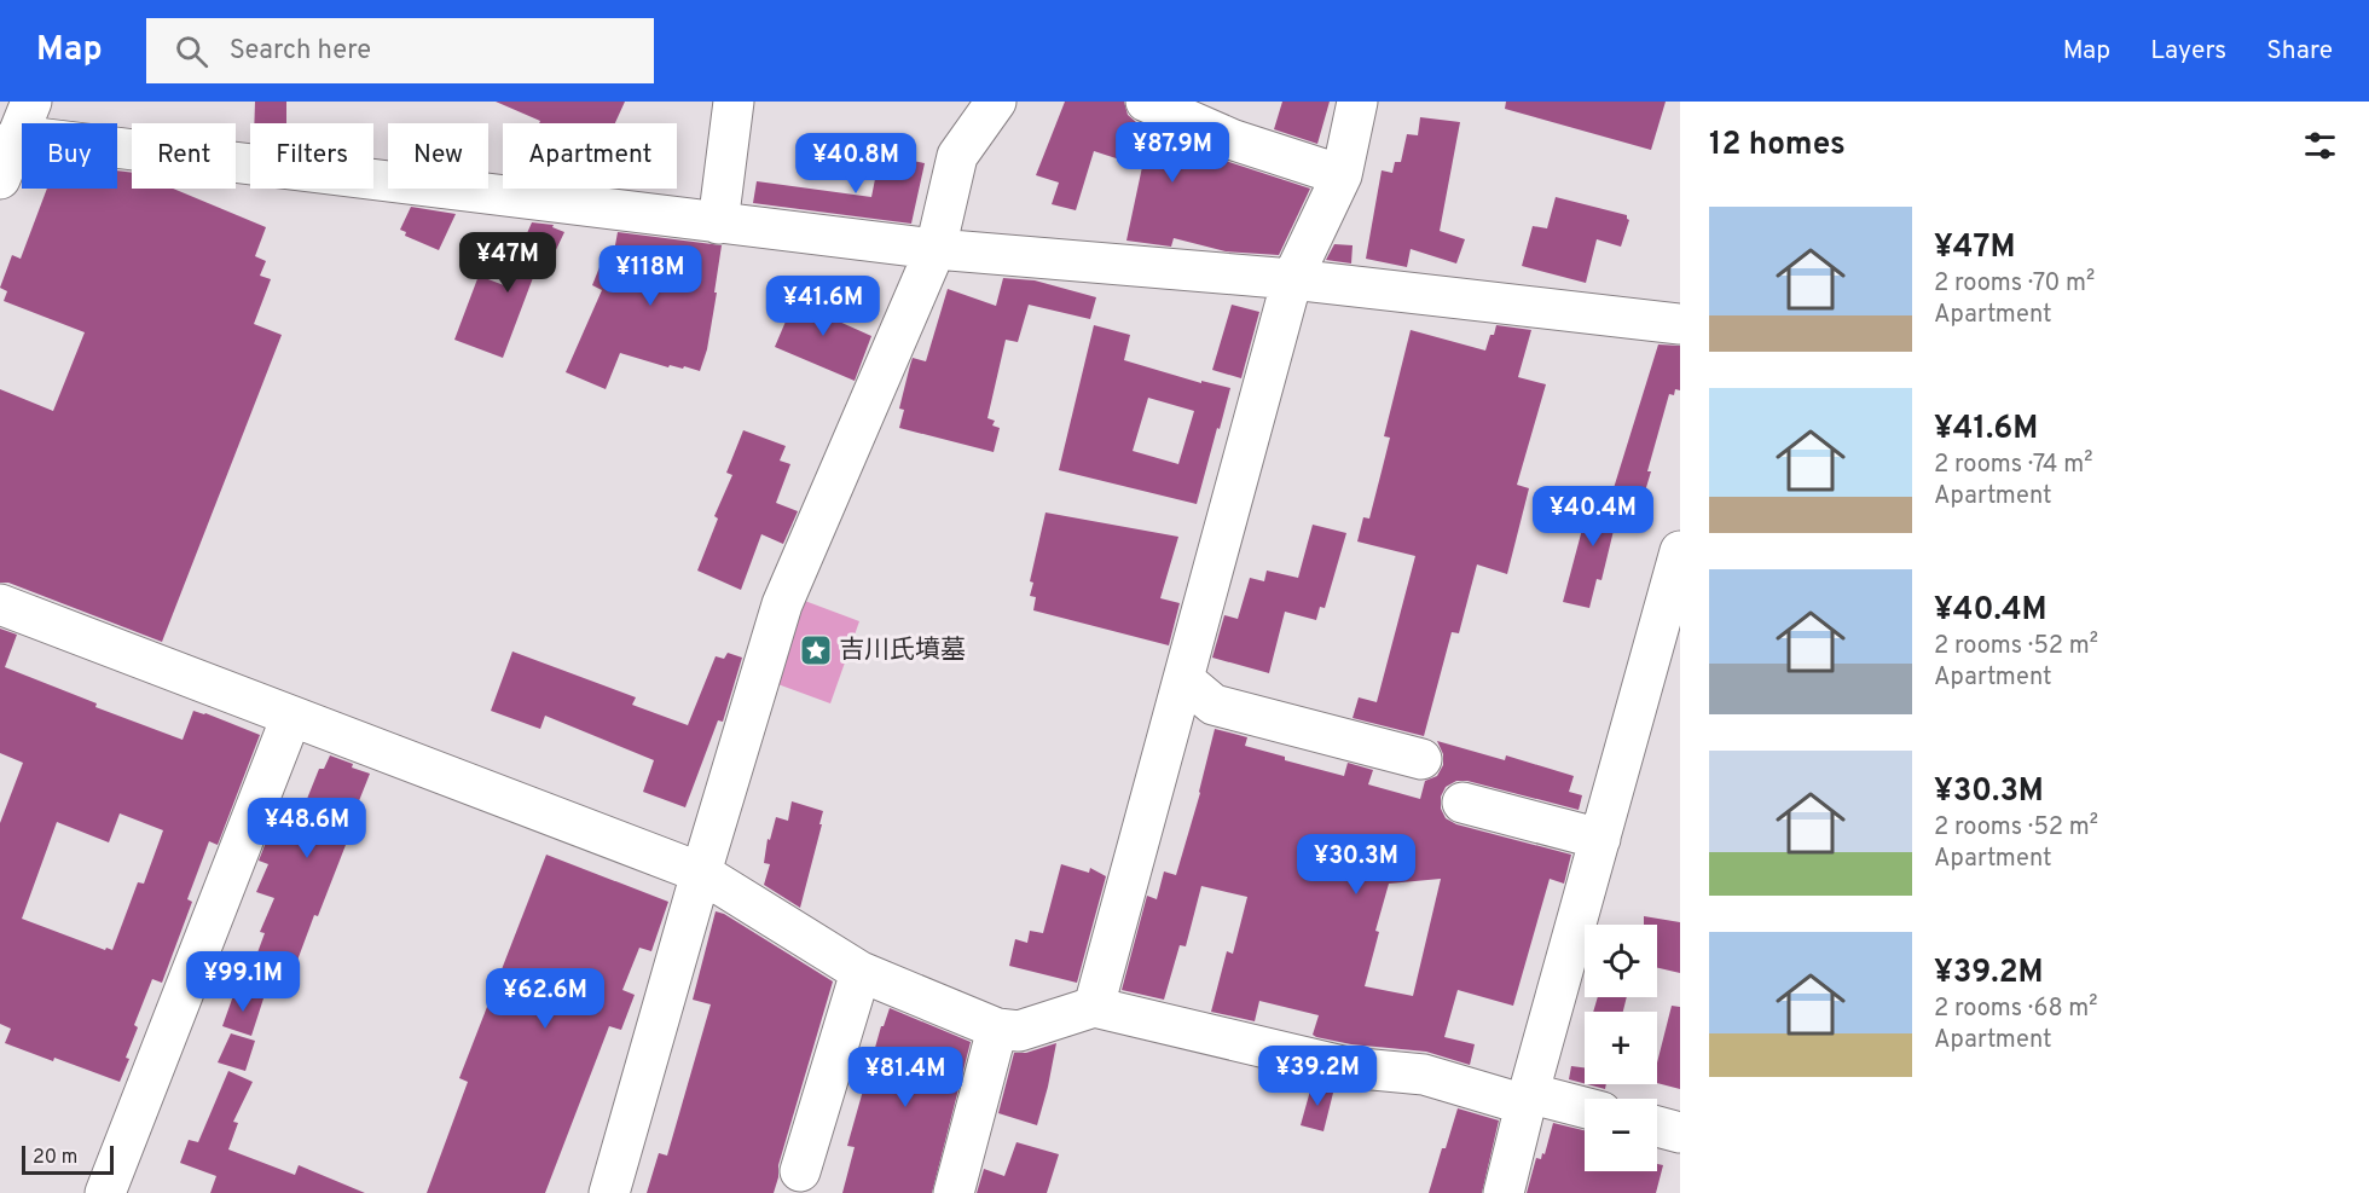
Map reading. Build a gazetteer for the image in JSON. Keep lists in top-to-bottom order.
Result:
{
  "places": {
    "place": ["吉川氏墳墓"]
  },
  "scale_bar": "20 m",
  "page": {
    "header": "Map",
    "search": "Search here",
    "nav": ["Map", "Layers", "Share"],
    "heading": "12 homes",
    "price": [
      "¥87.9M",
      "¥40.8M",
      "¥47M",
      "¥118M",
      "¥41.6M",
      "¥40.4M",
      "¥48.6M",
      "¥30.3M",
      "¥99.1M",
      "¥62.6M",
      "¥39.2M",
      "¥81.4M"
    ],
    "chip": [
      "Buy",
      "Rent",
      "Filters",
      "New",
      "Apartment"
    ],
    "list": [
      {
        "name": "¥47M",
        "note": "2 rooms · 70 m² · Apartment"
      },
      {
        "name": "¥41.6M",
        "note": "2 rooms · 74 m² · Apartment"
      },
      {
        "name": "¥40.4M",
        "note": "2 rooms · 52 m² · Apartment"
      },
      {
        "name": "¥30.3M",
        "note": "2 rooms · 52 m² · Apartment"
      },
      {
        "name": "¥39.2M",
        "note": "2 rooms · 68 m² · Apartment"
      }
    ],
    "map_buttons": ["+", "−"],
    "scale": "20 m"
  }
}
